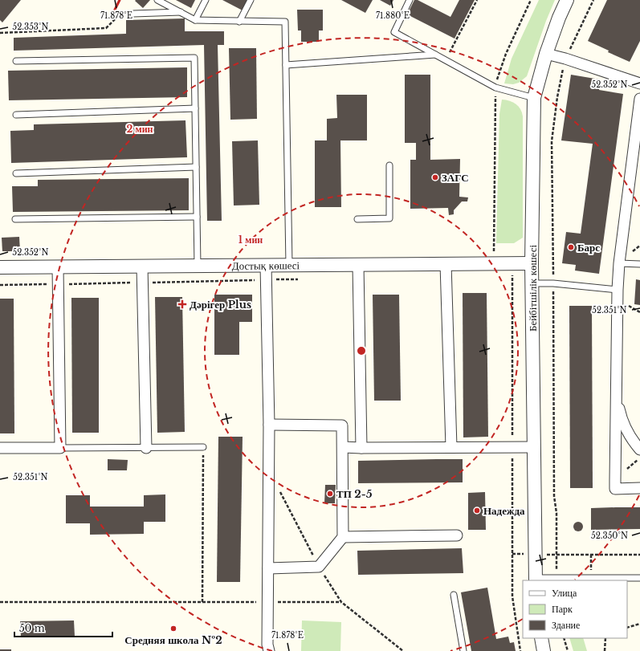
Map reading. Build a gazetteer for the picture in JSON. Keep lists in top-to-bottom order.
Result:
{
  "streets": {
    "street": ["Достық көшесі", "Бейбітшілік көшесі"]
  },
  "crossings": [
    ["Достық көшесі", "Бейбітшілік көшесі"]
  ],
  "places": {
    "other": [
      "ЗАГС",
      "Барс",
      "ТП 2-5",
      "Надежда",
      "Средняя школа №2"
    ],
    "health": ["Дәрігер Plus"]
  },
  "legend": ["Улица", "Парк", "Здание"],
  "scale_bar": "50 m",
  "coordinates": [
    "71.878°E",
    "71.880°E",
    "52.353°N",
    "52.352°N",
    "52.351°N",
    "52.350°N"
  ],
  "rings": ["2 мин", "1 мин"]
}
